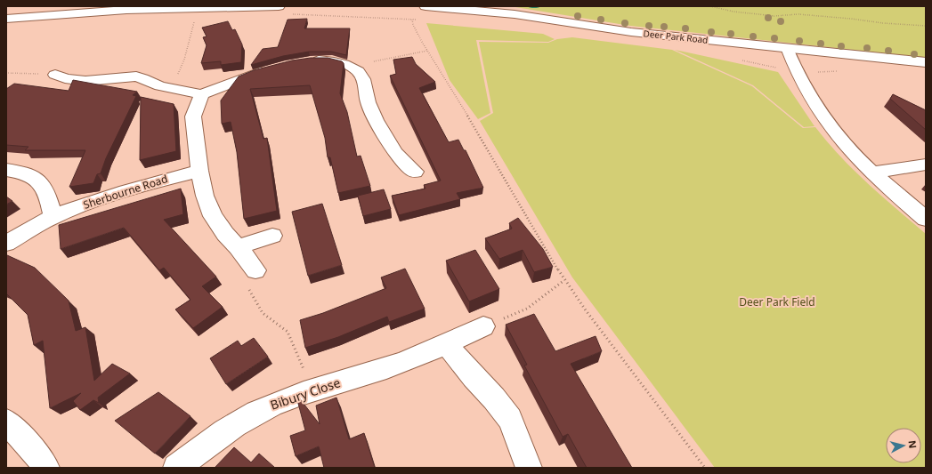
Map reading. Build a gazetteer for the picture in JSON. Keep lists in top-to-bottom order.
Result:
{
  "streets": {
    "street": ["Deer Park Road", "Sherbourne Road", "Bibury Close"]
  },
  "parks": ["Deer Park Field"],
  "north": "right"
}
